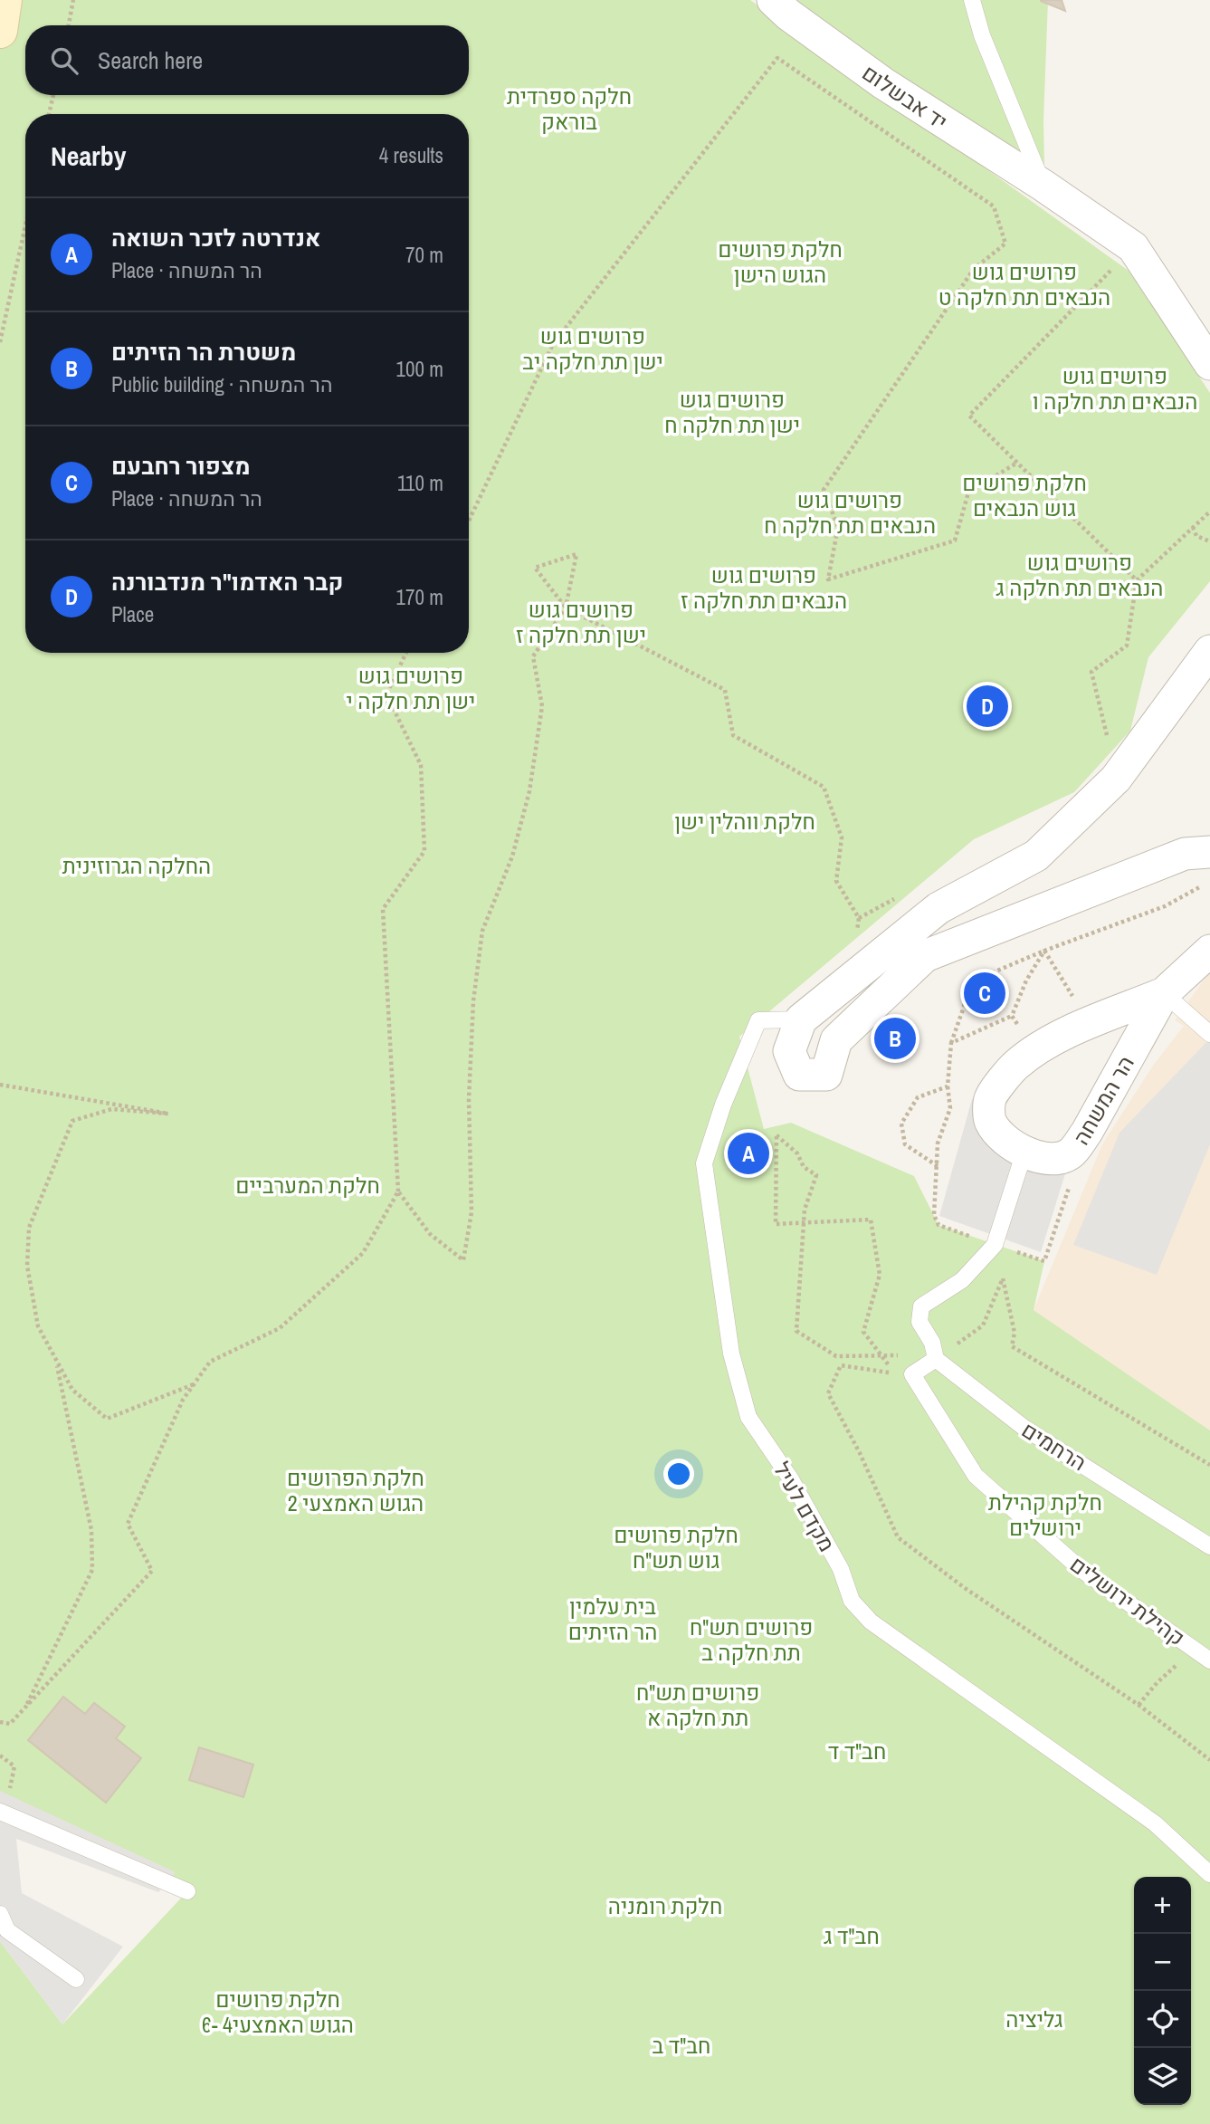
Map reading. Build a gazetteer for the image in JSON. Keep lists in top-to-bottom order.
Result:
{
  "streets": {
    "street": ["יד אבשלום", "הר המשחה"],
    "lane": ["הרחמים", "מקדם לעיל", "קהילת ירושלים"]
  },
  "crossings": [
    ["הרחמים", "קהילת ירושלים"]
  ],
  "parks": [
    "חלקה ספרדית בוראק",
    "חלקת פרושים הגוש הישן",
    "פרושים גוש הנבאים תת חלקה ט",
    "פרושים גוש ישן תת חלקה יב",
    "פרושים גוש הנבאים תת חלקה ו",
    "פרושים גוש ישן תת חלקה ח",
    "חלקת פרושים גוש הנבאים",
    "פרושים גוש הנבאים תת חלקה ח",
    "פרושים גוש הנבאים תת חלקה ג",
    "פרושים גוש הנבאים תת חלקה ז",
    "פרושים גוש ישן תת חלקה ז",
    "פרושים גוש ישן תת חלקה י",
    "חלקת ווהלין ישן",
    "החלקה הגרוזינית",
    "חלקת המערביים",
    "חלקת הפרושים הגוש האמצעי 2",
    "חלקת קהילת ירושלים",
    "חלקת פרושים גוש תש\"ח",
    "בית עלמין הר הזיתים",
    "פרושים תש\"ח תת חלקה ב",
    "פרושים תש\"ח תת חלקה א",
    "חב\"ד ד",
    "חלקת רומניה",
    "חב\"ד ג",
    "חלקת פרושים הגוש האמצעי4 -6",
    "גליציה",
    "חב\"ד ב"
  ],
  "page": {
    "search": "Search here",
    "heading": ["Nearby", "4 results"],
    "list": [
      {
        "mark": "A",
        "name": "אנדרטה לזכר השואה",
        "note": "Place · הר המשחה",
        "value": "70 m"
      },
      {
        "mark": "B",
        "name": "משטרת הר הזיתים",
        "note": "Public building · הר המשחה",
        "value": "100 m"
      },
      {
        "mark": "C",
        "name": "מצפור רחבעם",
        "note": "Place · הר המשחה",
        "value": "110 m"
      },
      {
        "mark": "D",
        "name": "קבר האדמו\"ר מנדבורנה",
        "note": "Place",
        "value": "170 m"
      }
    ],
    "pins": [
      "D",
      "C",
      "B",
      "A"
    ],
    "map_buttons": ["+", "−"]
  }
}
